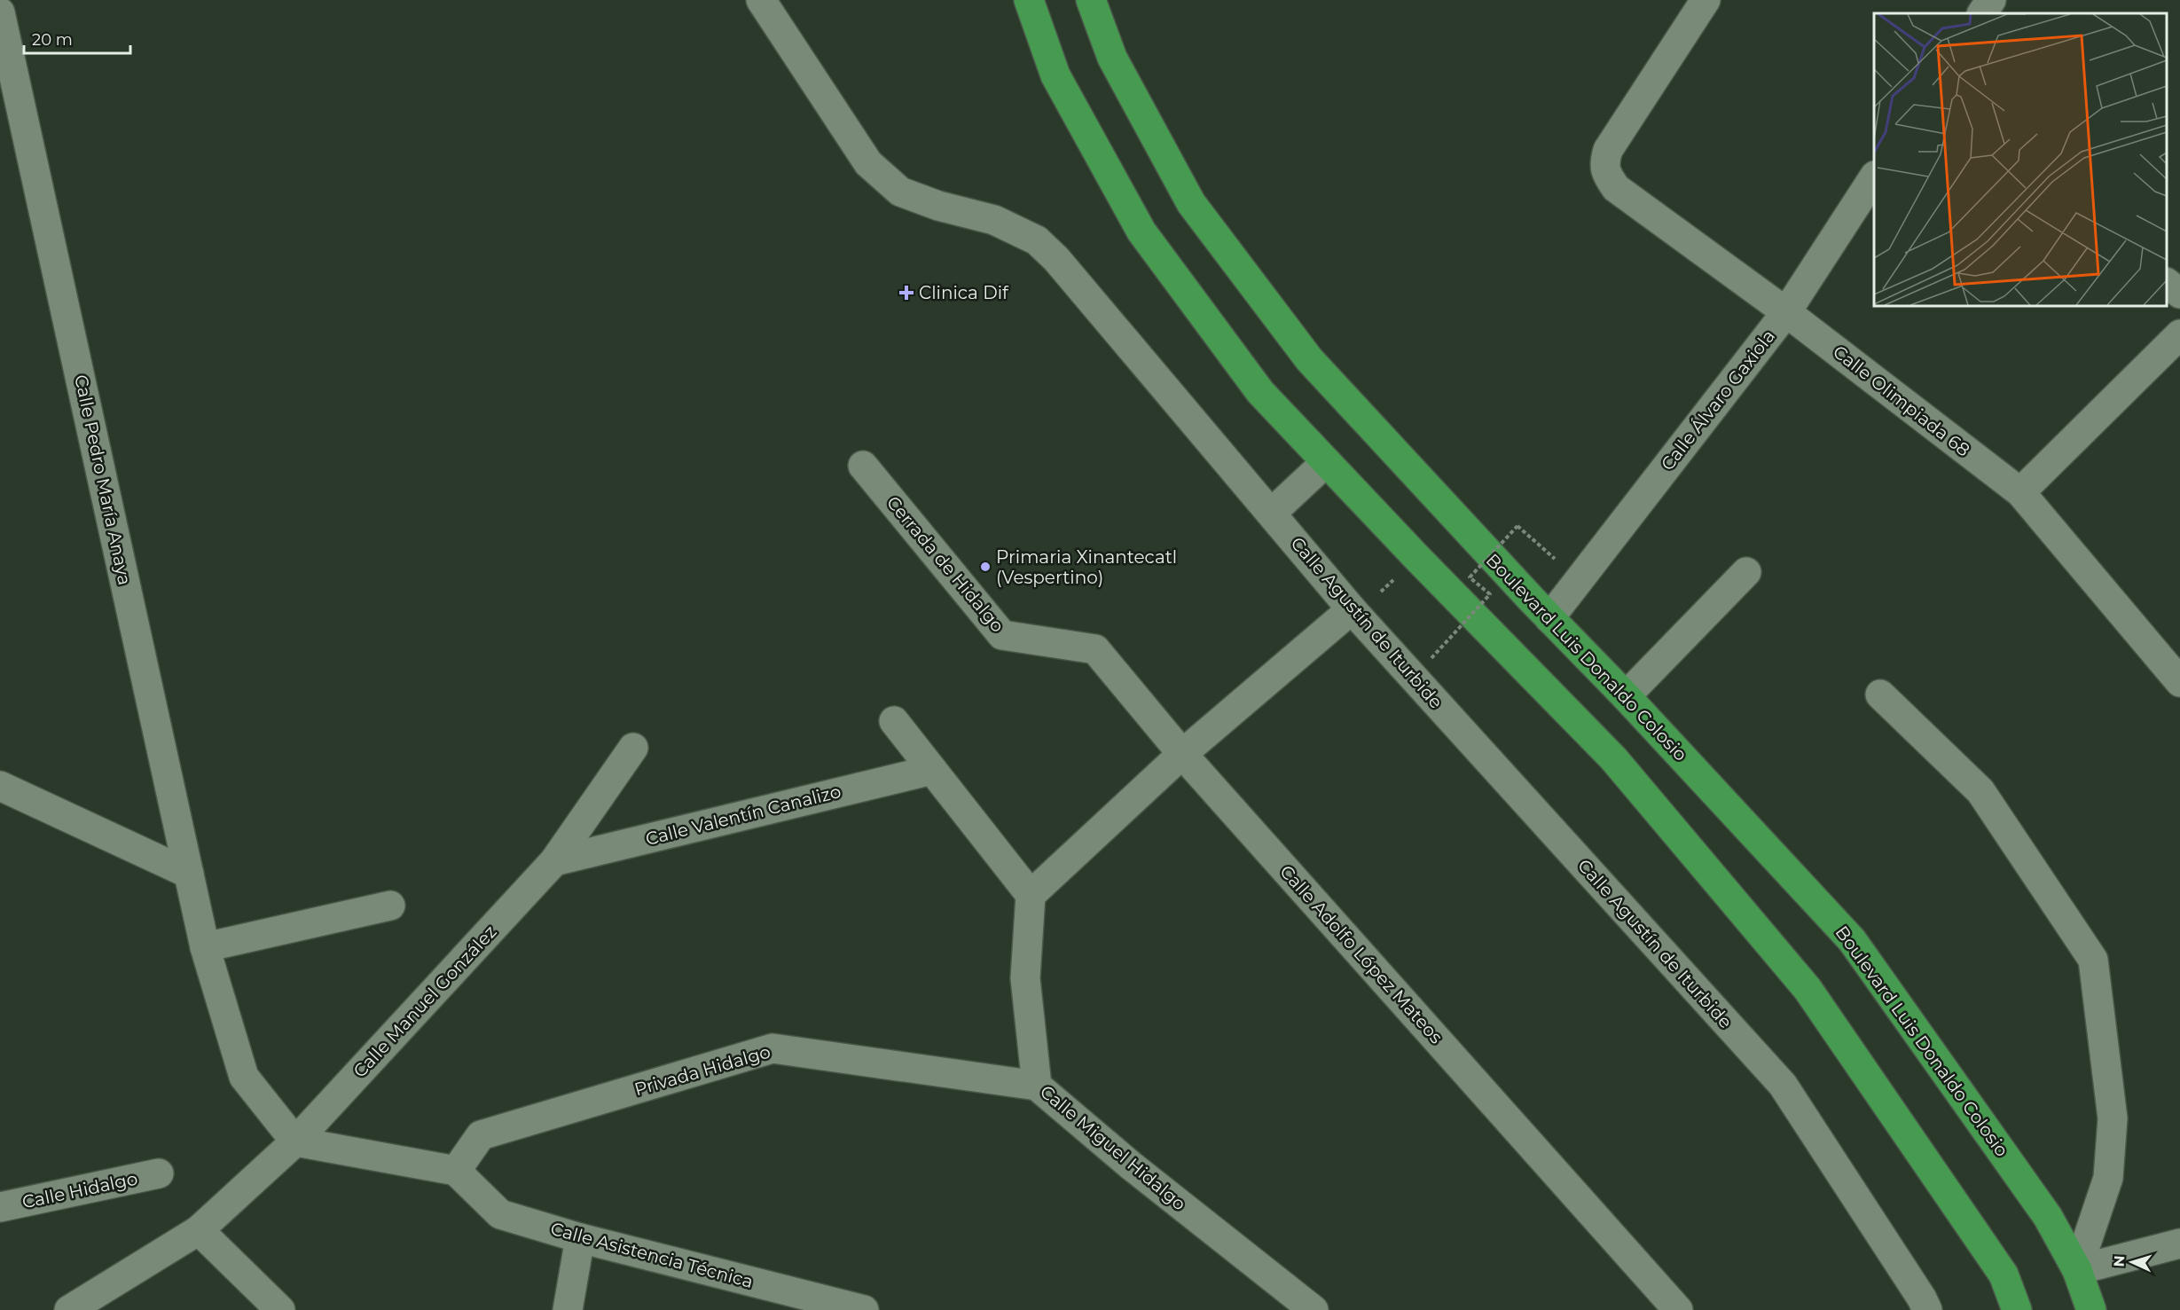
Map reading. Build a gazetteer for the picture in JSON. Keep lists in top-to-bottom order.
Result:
{
  "streets": {
    "highway": ["Boulevard Luis Donaldo Colosio"],
    "street": [
      "Calle Álvaro Gaxiola",
      "Calle Olimpiada 68",
      "Calle Pedro María Anaya",
      "Cerrada de Hidalgo",
      "Calle Agustín de Iturbide",
      "Calle Valentín Canalizo",
      "Calle Adolfo López Mateos",
      "Calle Manuel González",
      "Privada Hidalgo",
      "Calle Miguel Hidalgo",
      "Calle Hidalgo",
      "Calle Asistencia Técnica"
    ]
  },
  "crossings": [
    ["Calle Álvaro Gaxiola", "Calle Olimpiada 68"],
    ["Calle Álvaro Gaxiola", "Boulevard Luis Donaldo Colosio"],
    ["Calle Pedro María Anaya", "Calle Manuel González"],
    ["Cerrada de Hidalgo", "Calle Adolfo López Mateos"],
    ["Calle Valentín Canalizo", "Calle Manuel González"],
    ["Privada Hidalgo", "Calle Miguel Hidalgo"],
    ["Privada Hidalgo", "Calle Asistencia Técnica"]
  ],
  "places": {
    "health": ["Clinica Dif"],
    "other": ["Primaria Xinantecatl (Vespertino)"]
  },
  "scale_bar": "20 m",
  "north": "left"
}
